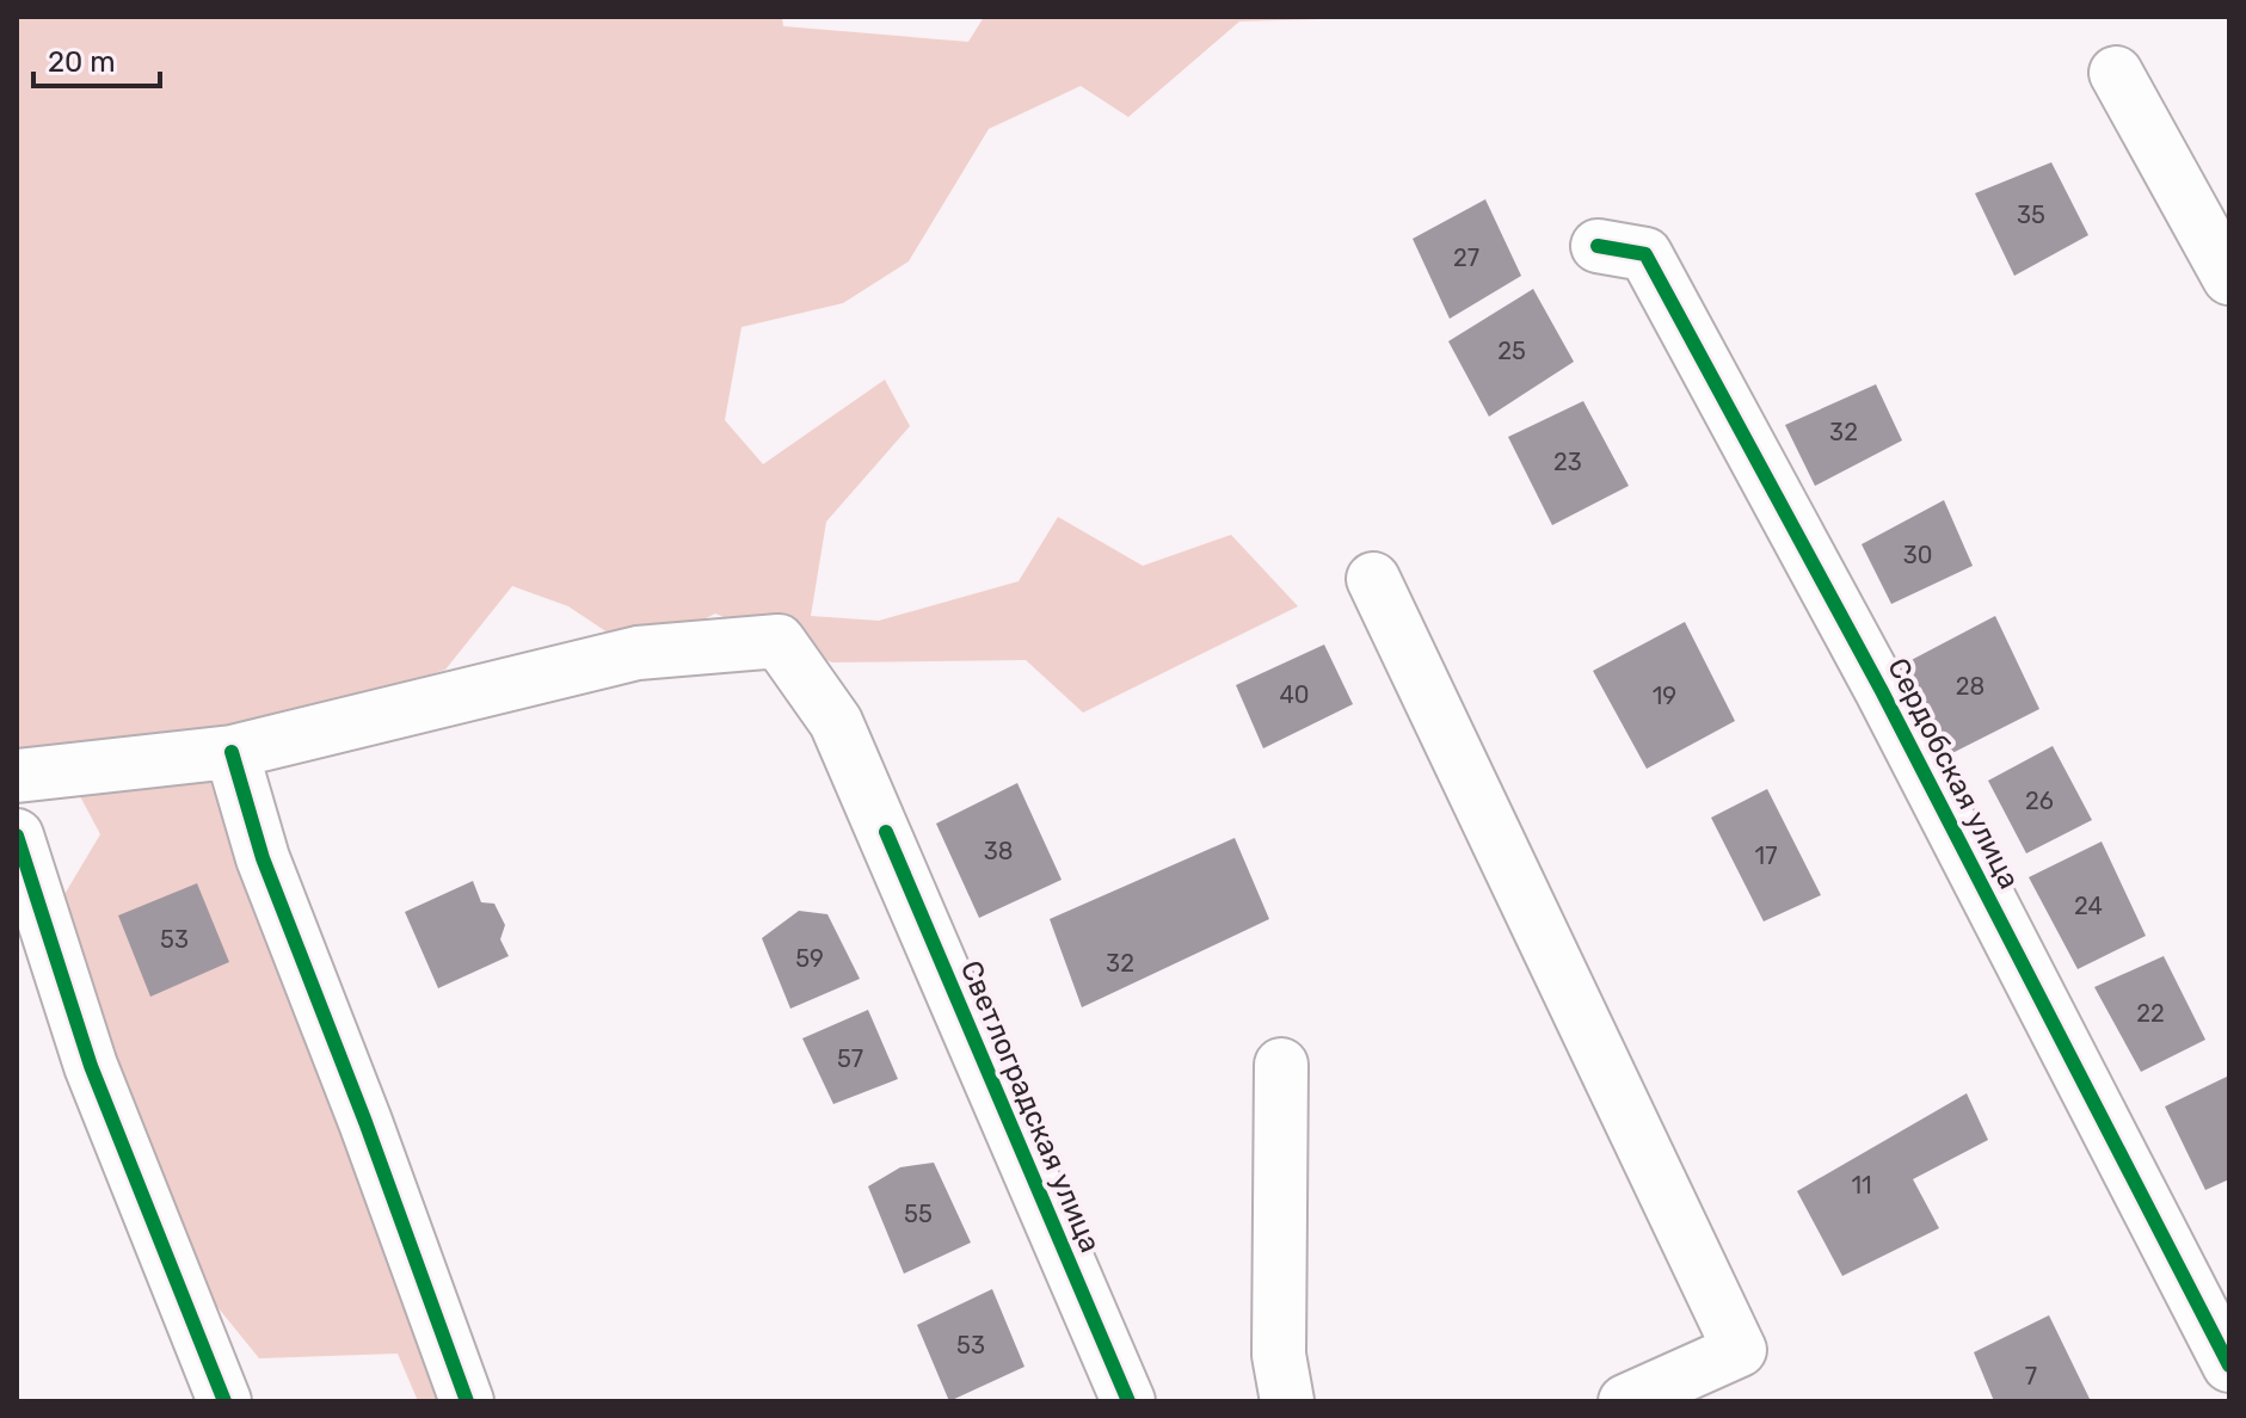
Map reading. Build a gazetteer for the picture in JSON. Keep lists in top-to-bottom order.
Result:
{
  "streets": {
    "street": ["Сердобская улица", "Светлоградская улица"]
  },
  "house_numbers": [
    "35",
    "27",
    "25",
    "32",
    "23",
    "30",
    "28",
    "40",
    "19",
    "26",
    "38",
    "17",
    "24",
    "53",
    "59",
    "32",
    "22",
    "57",
    "11",
    "55",
    "53",
    "7"
  ],
  "scale_bar": "20 m"
}
